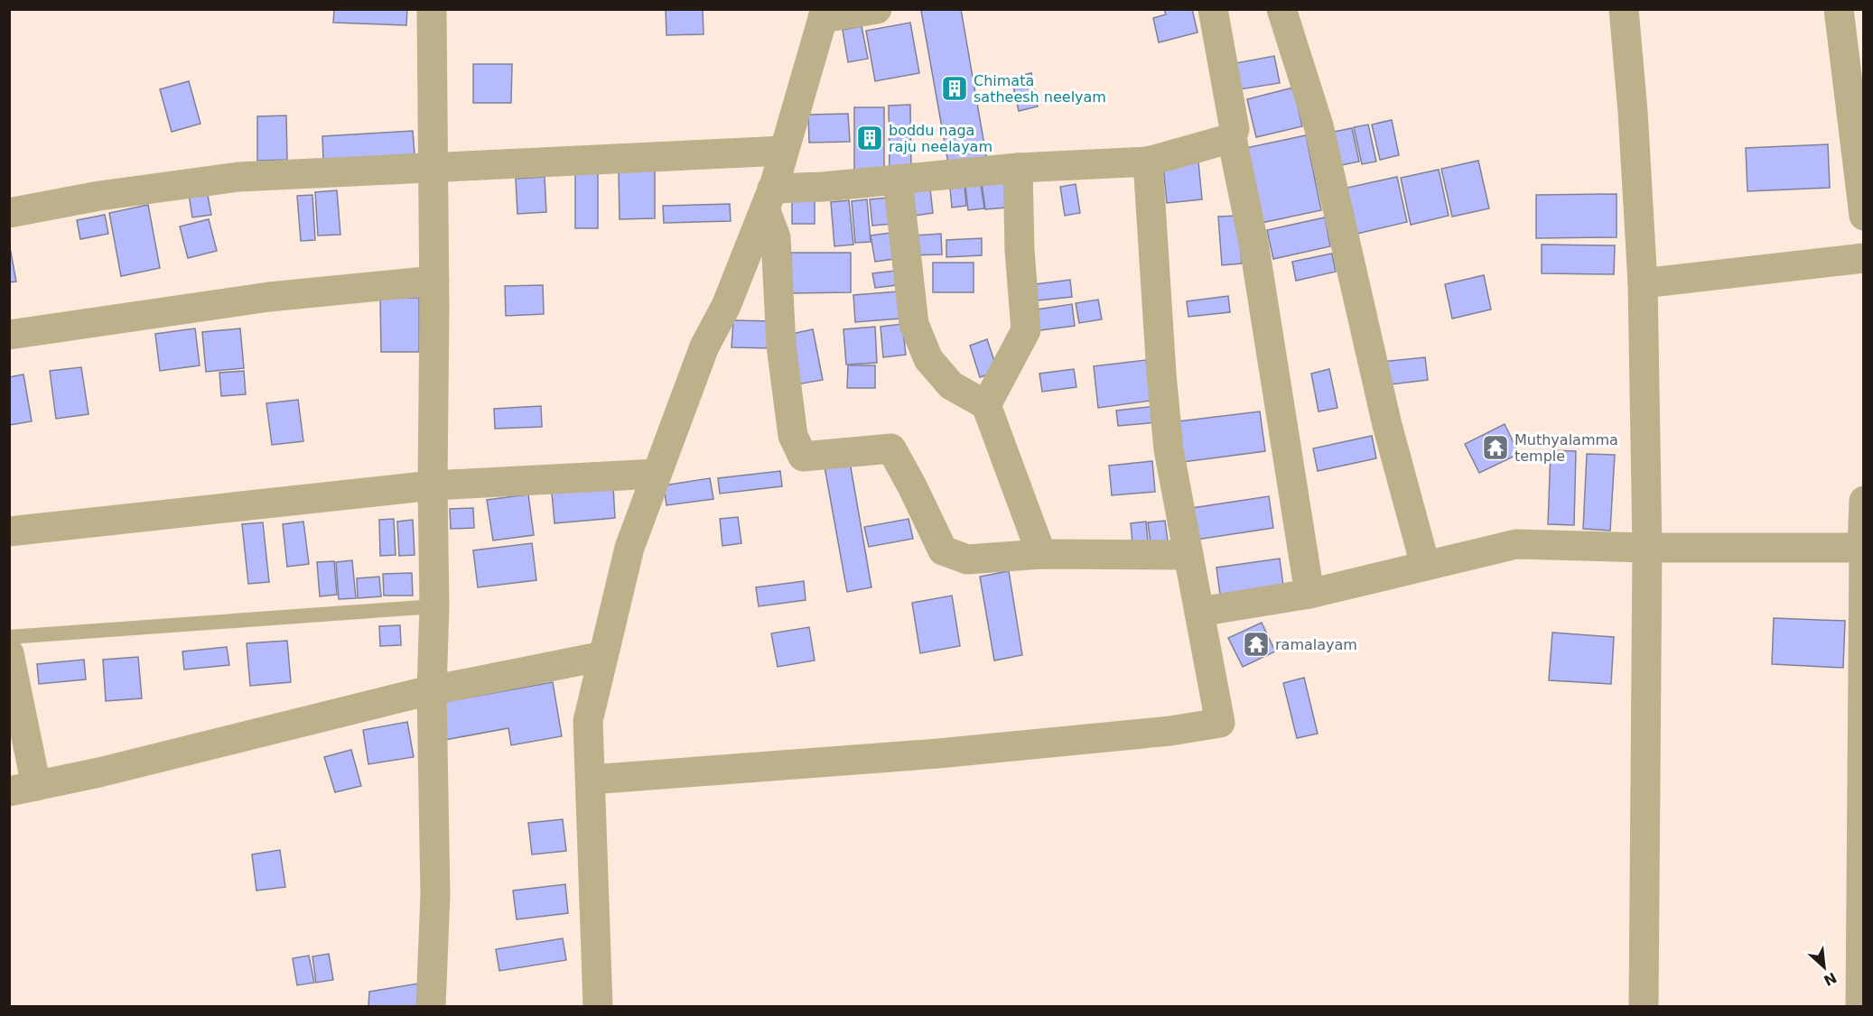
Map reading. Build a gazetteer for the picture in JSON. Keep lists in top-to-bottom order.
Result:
{
  "places": {
    "building": ["Chimata satheesh neelyam", "boddu naga raju neelayam"],
    "temple": ["Muthyalamma temple", "ramalayam"]
  },
  "north": "bottom right"
}
